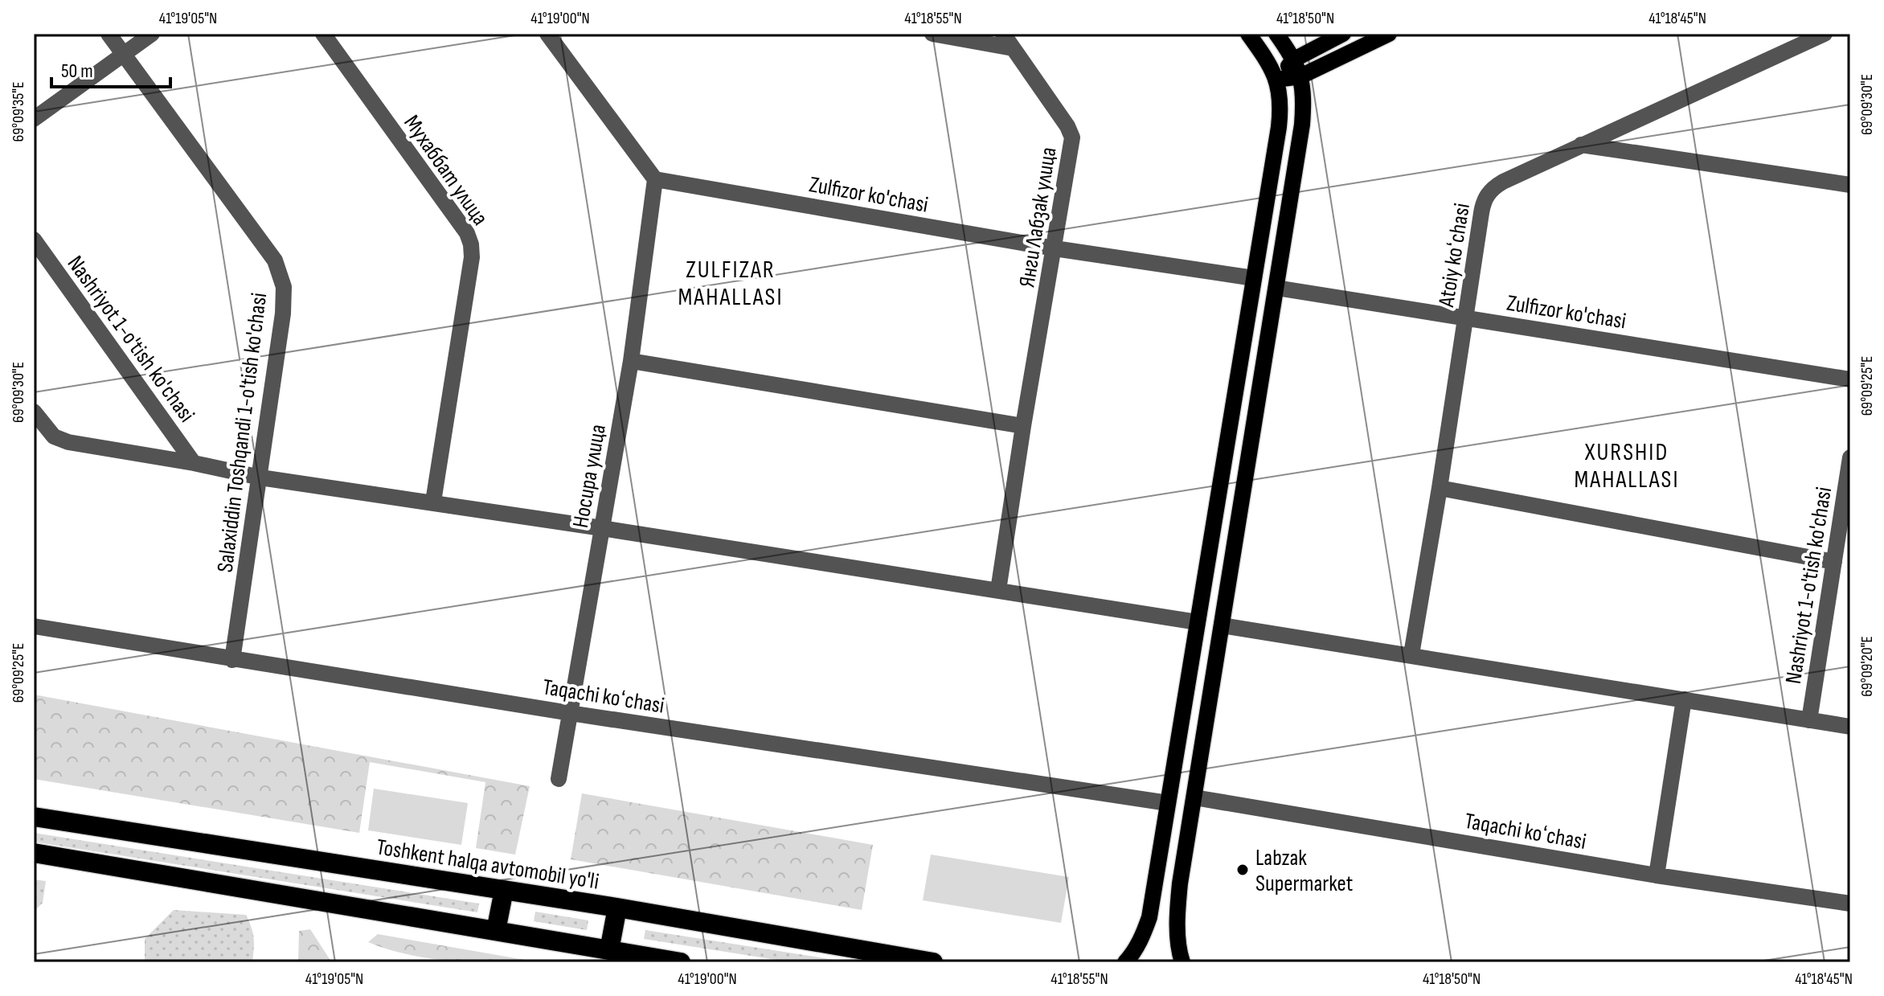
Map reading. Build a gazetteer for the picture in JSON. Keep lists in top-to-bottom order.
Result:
{
  "streets": {
    "highway": ["Toshkent halqa avtomobil yo'li"],
    "street": [
      "Мухаббат улица",
      "Zulfizor ko'chasi",
      "Янги Лабзак улица",
      "Atoiy koʻchasi",
      "Nashriyot 1-o'tish ko'chasi",
      "Salaxiddin Toshqandi 1-o'tish ko'chasi",
      "Носира улица",
      "Taqachi koʻchasi"
    ]
  },
  "crossings": [
    ["Zulfizor ko'chasi", "Янги Лабзак улица"],
    ["Zulfizor ko'chasi", "Atoiy koʻchasi"],
    ["Zulfizor ko'chasi", "Носира улица"],
    ["Salaxiddin Toshqandi 1-o'tish ko'chasi", "Taqachi koʻchasi"],
    ["Носира улица", "Taqachi koʻchasi"]
  ],
  "districts": ["ZULFIZAR MAHALLASI", "XURSHID MAHALLASI"],
  "places": ["Labzak Supermarket"],
  "scale_bar": "50 m",
  "coordinates": [
    "41°19'05\"N",
    "41°19'00\"N",
    "41°18'55\"N",
    "41°18'50\"N",
    "41°18'45\"N",
    "69°09'30\"E",
    "69°09'35\"E",
    "69°09'25\"E",
    "69°09'20\"E"
  ]
}
